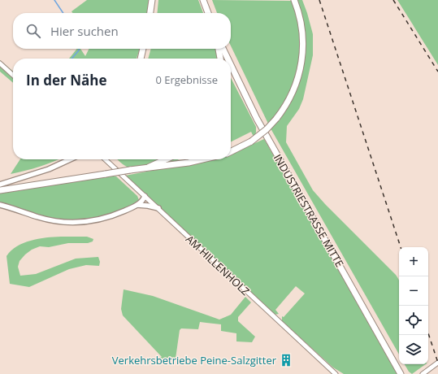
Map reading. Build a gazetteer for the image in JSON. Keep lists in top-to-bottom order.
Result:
{
  "streets": {
    "highway": ["INDUSTRIESTRASSE MITTE"],
    "street": ["AM HILLENHOLZ"]
  },
  "places": {
    "building": ["Verkehrsbetriebe Peine-Salzgitter"]
  },
  "page": {
    "search": "Hier suchen",
    "heading": ["In der Nähe", "0 Ergebnisse"],
    "map_buttons": ["+", "−"]
  }
}
